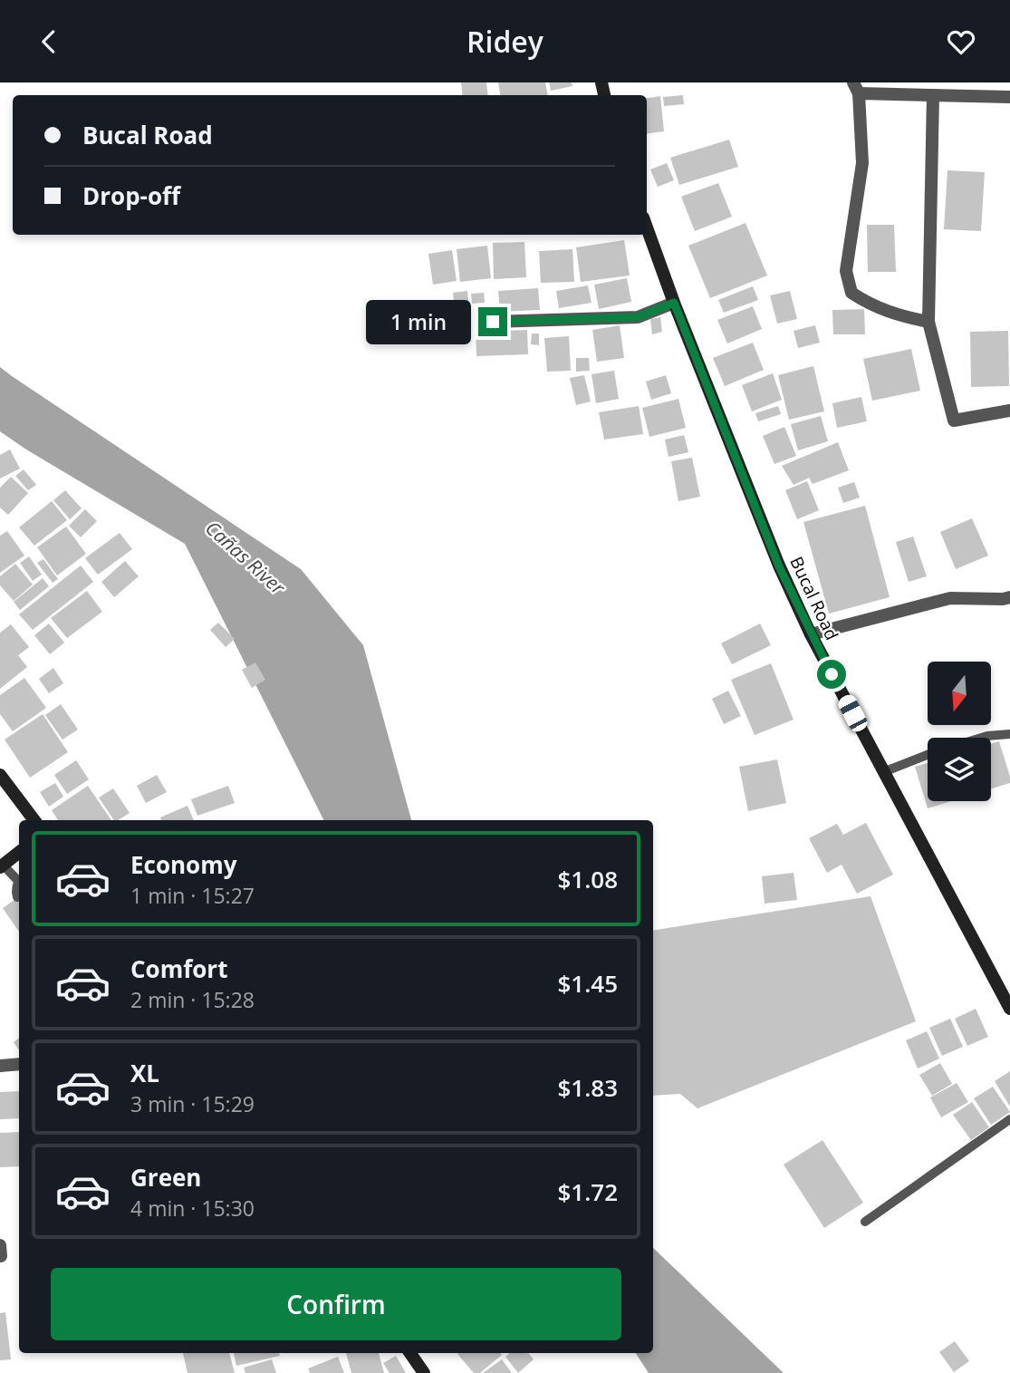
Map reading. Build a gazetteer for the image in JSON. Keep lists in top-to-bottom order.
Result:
{
  "streets": {
    "street": ["Bucal Road"]
  },
  "water": ["Cañas River"],
  "north": "bottom",
  "page": {
    "header": "Ridey",
    "banner": ["Bucal Road", "Drop-off"],
    "bubble": "1 min",
    "list": [
      {
        "name": "Economy",
        "note": "1 min · 15:27",
        "value": "$1.08"
      },
      {
        "name": "Comfort",
        "note": "2 min · 15:28",
        "value": "$1.45"
      },
      {
        "name": "XL",
        "note": "3 min · 15:29",
        "value": "$1.83"
      },
      {
        "name": "Green",
        "note": "4 min · 15:30",
        "value": "$1.72"
      }
    ],
    "buttons": "Confirm"
  }
}
